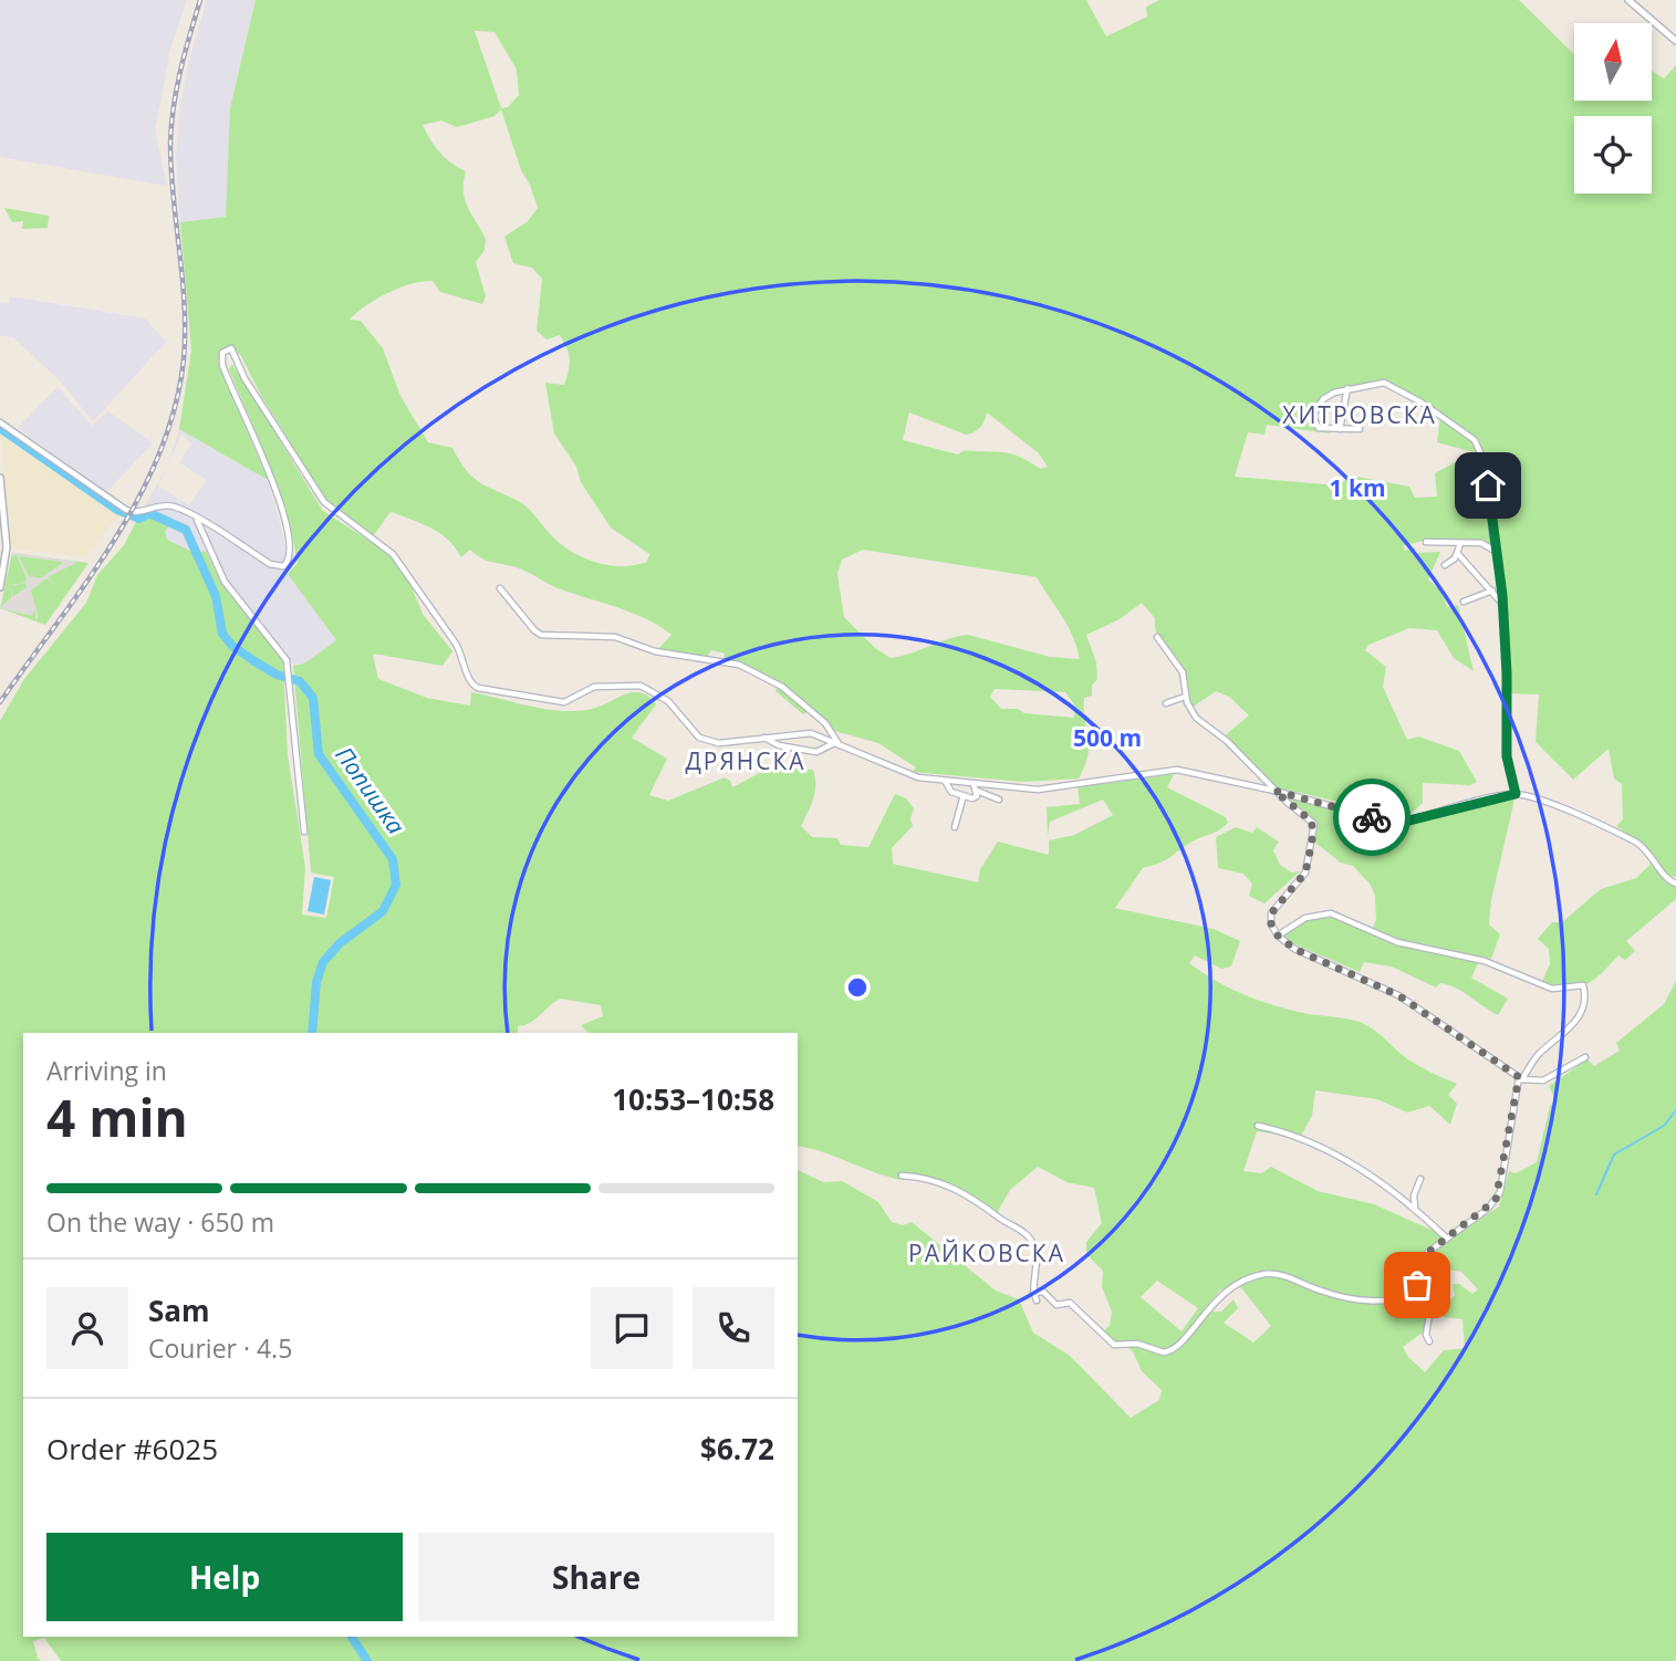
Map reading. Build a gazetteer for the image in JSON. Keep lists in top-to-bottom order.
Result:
{
  "districts": ["ХИТРОВСКА", "ДРЯНСКА", "РАЙКОВСКА"],
  "water": ["Попишка"],
  "north": "top",
  "page": {
    "heading": ["4 min", "Arriving in", "10:53–10:58"],
    "panel": [
      "Sam",
      "Courier · 4.5",
      "Order #6025",
      "$6.72"
    ],
    "bar": "On the way · 650 m",
    "buttons": ["Help", "Share"]
  },
  "rings": ["1 km", "500 m"]
}
